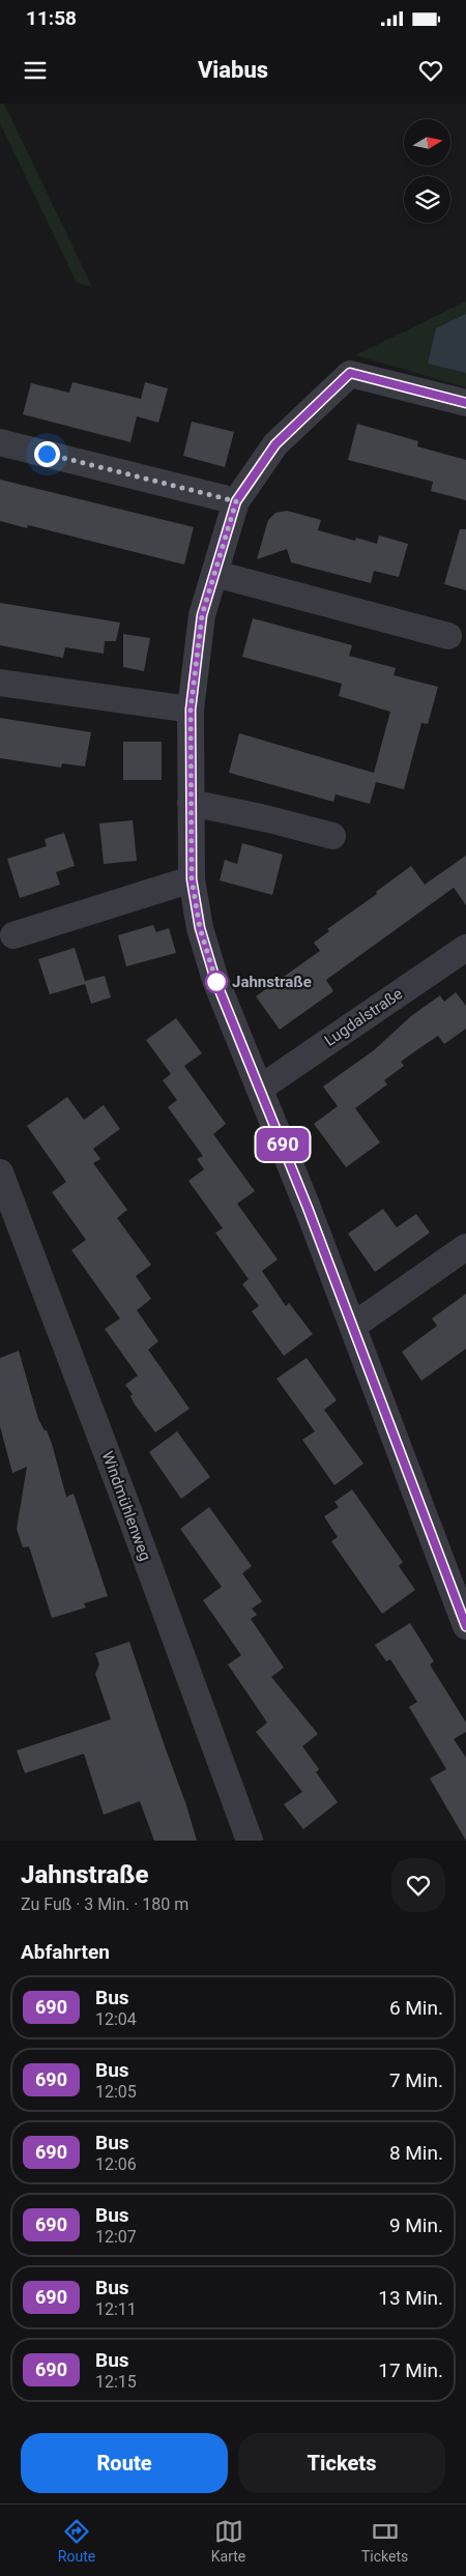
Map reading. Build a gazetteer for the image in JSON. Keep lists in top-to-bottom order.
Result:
{
  "streets": {
    "street": ["Lugdalstraße", "Windmühlenweg"]
  },
  "places": ["Jahnstraße"],
  "lines": ["bus line 690"],
  "north": "right",
  "page": {
    "status": "11:58",
    "header": "Viabus",
    "on_map": "690",
    "heading": [
      ["Jahnstraße", "Zu Fuß · 3 Min. · 180 m"],
      "Abfahrten"
    ],
    "list": [
      {
        "mark": "690",
        "name": "Bus",
        "note": "12:04",
        "value": "6 Min."
      },
      {
        "mark": "690",
        "name": "Bus",
        "note": "12:05",
        "value": "7 Min."
      },
      {
        "mark": "690",
        "name": "Bus",
        "note": "12:06",
        "value": "8 Min."
      },
      {
        "mark": "690",
        "name": "Bus",
        "note": "12:07",
        "value": "9 Min."
      },
      {
        "mark": "690",
        "name": "Bus",
        "note": "12:11",
        "value": "13 Min."
      },
      {
        "mark": "690",
        "name": "Bus",
        "note": "12:15",
        "value": "17 Min."
      }
    ],
    "buttons": ["Route", "Tickets"],
    "tabs": ["Route", "Karte", "Tickets"]
  }
}
